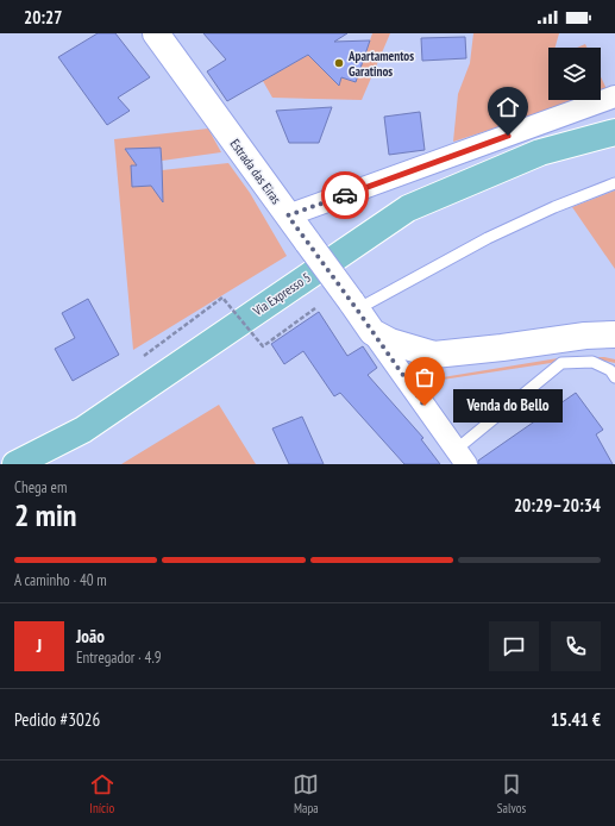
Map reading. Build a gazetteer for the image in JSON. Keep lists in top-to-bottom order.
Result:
{
  "streets": {
    "main road": ["Via Expresso 5"],
    "street": ["Estrada das Eiras"]
  },
  "places": ["Apartamentos Garatinos", "Venda do Bello"],
  "page": {
    "status": "20:27",
    "bubble": "Venda do Bello",
    "heading": ["2 min", "Chega em", "20:29–20:34"],
    "panel": [
      "João",
      "Entregador · 4.9",
      "Pedido #3026",
      "15.41 €"
    ],
    "bar": "A caminho · 40 m",
    "round": "J",
    "tabs": ["Início", "Mapa", "Salvos"]
  }
}
